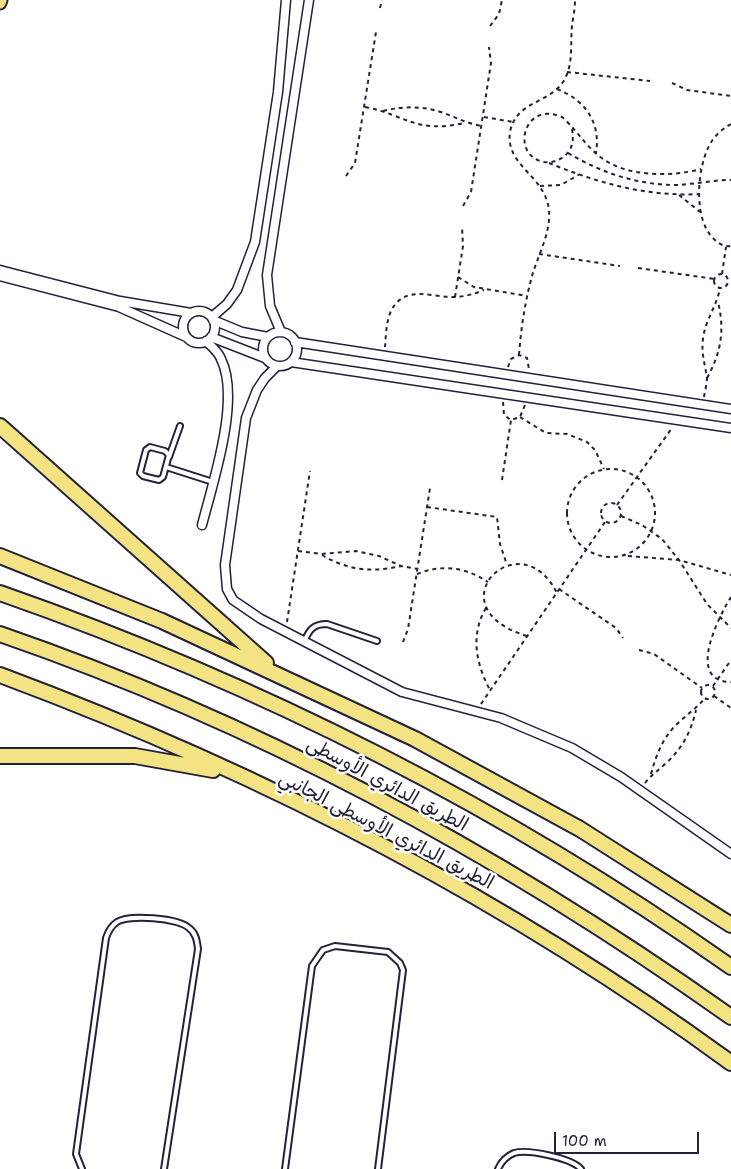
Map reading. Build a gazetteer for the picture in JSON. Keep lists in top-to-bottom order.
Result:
{
  "streets": {
    "highway": ["الطريق الدائري الأوسطى", "الطريق الدائري الأوسطى الجانبي"]
  },
  "scale_bar": "100 m"
}
